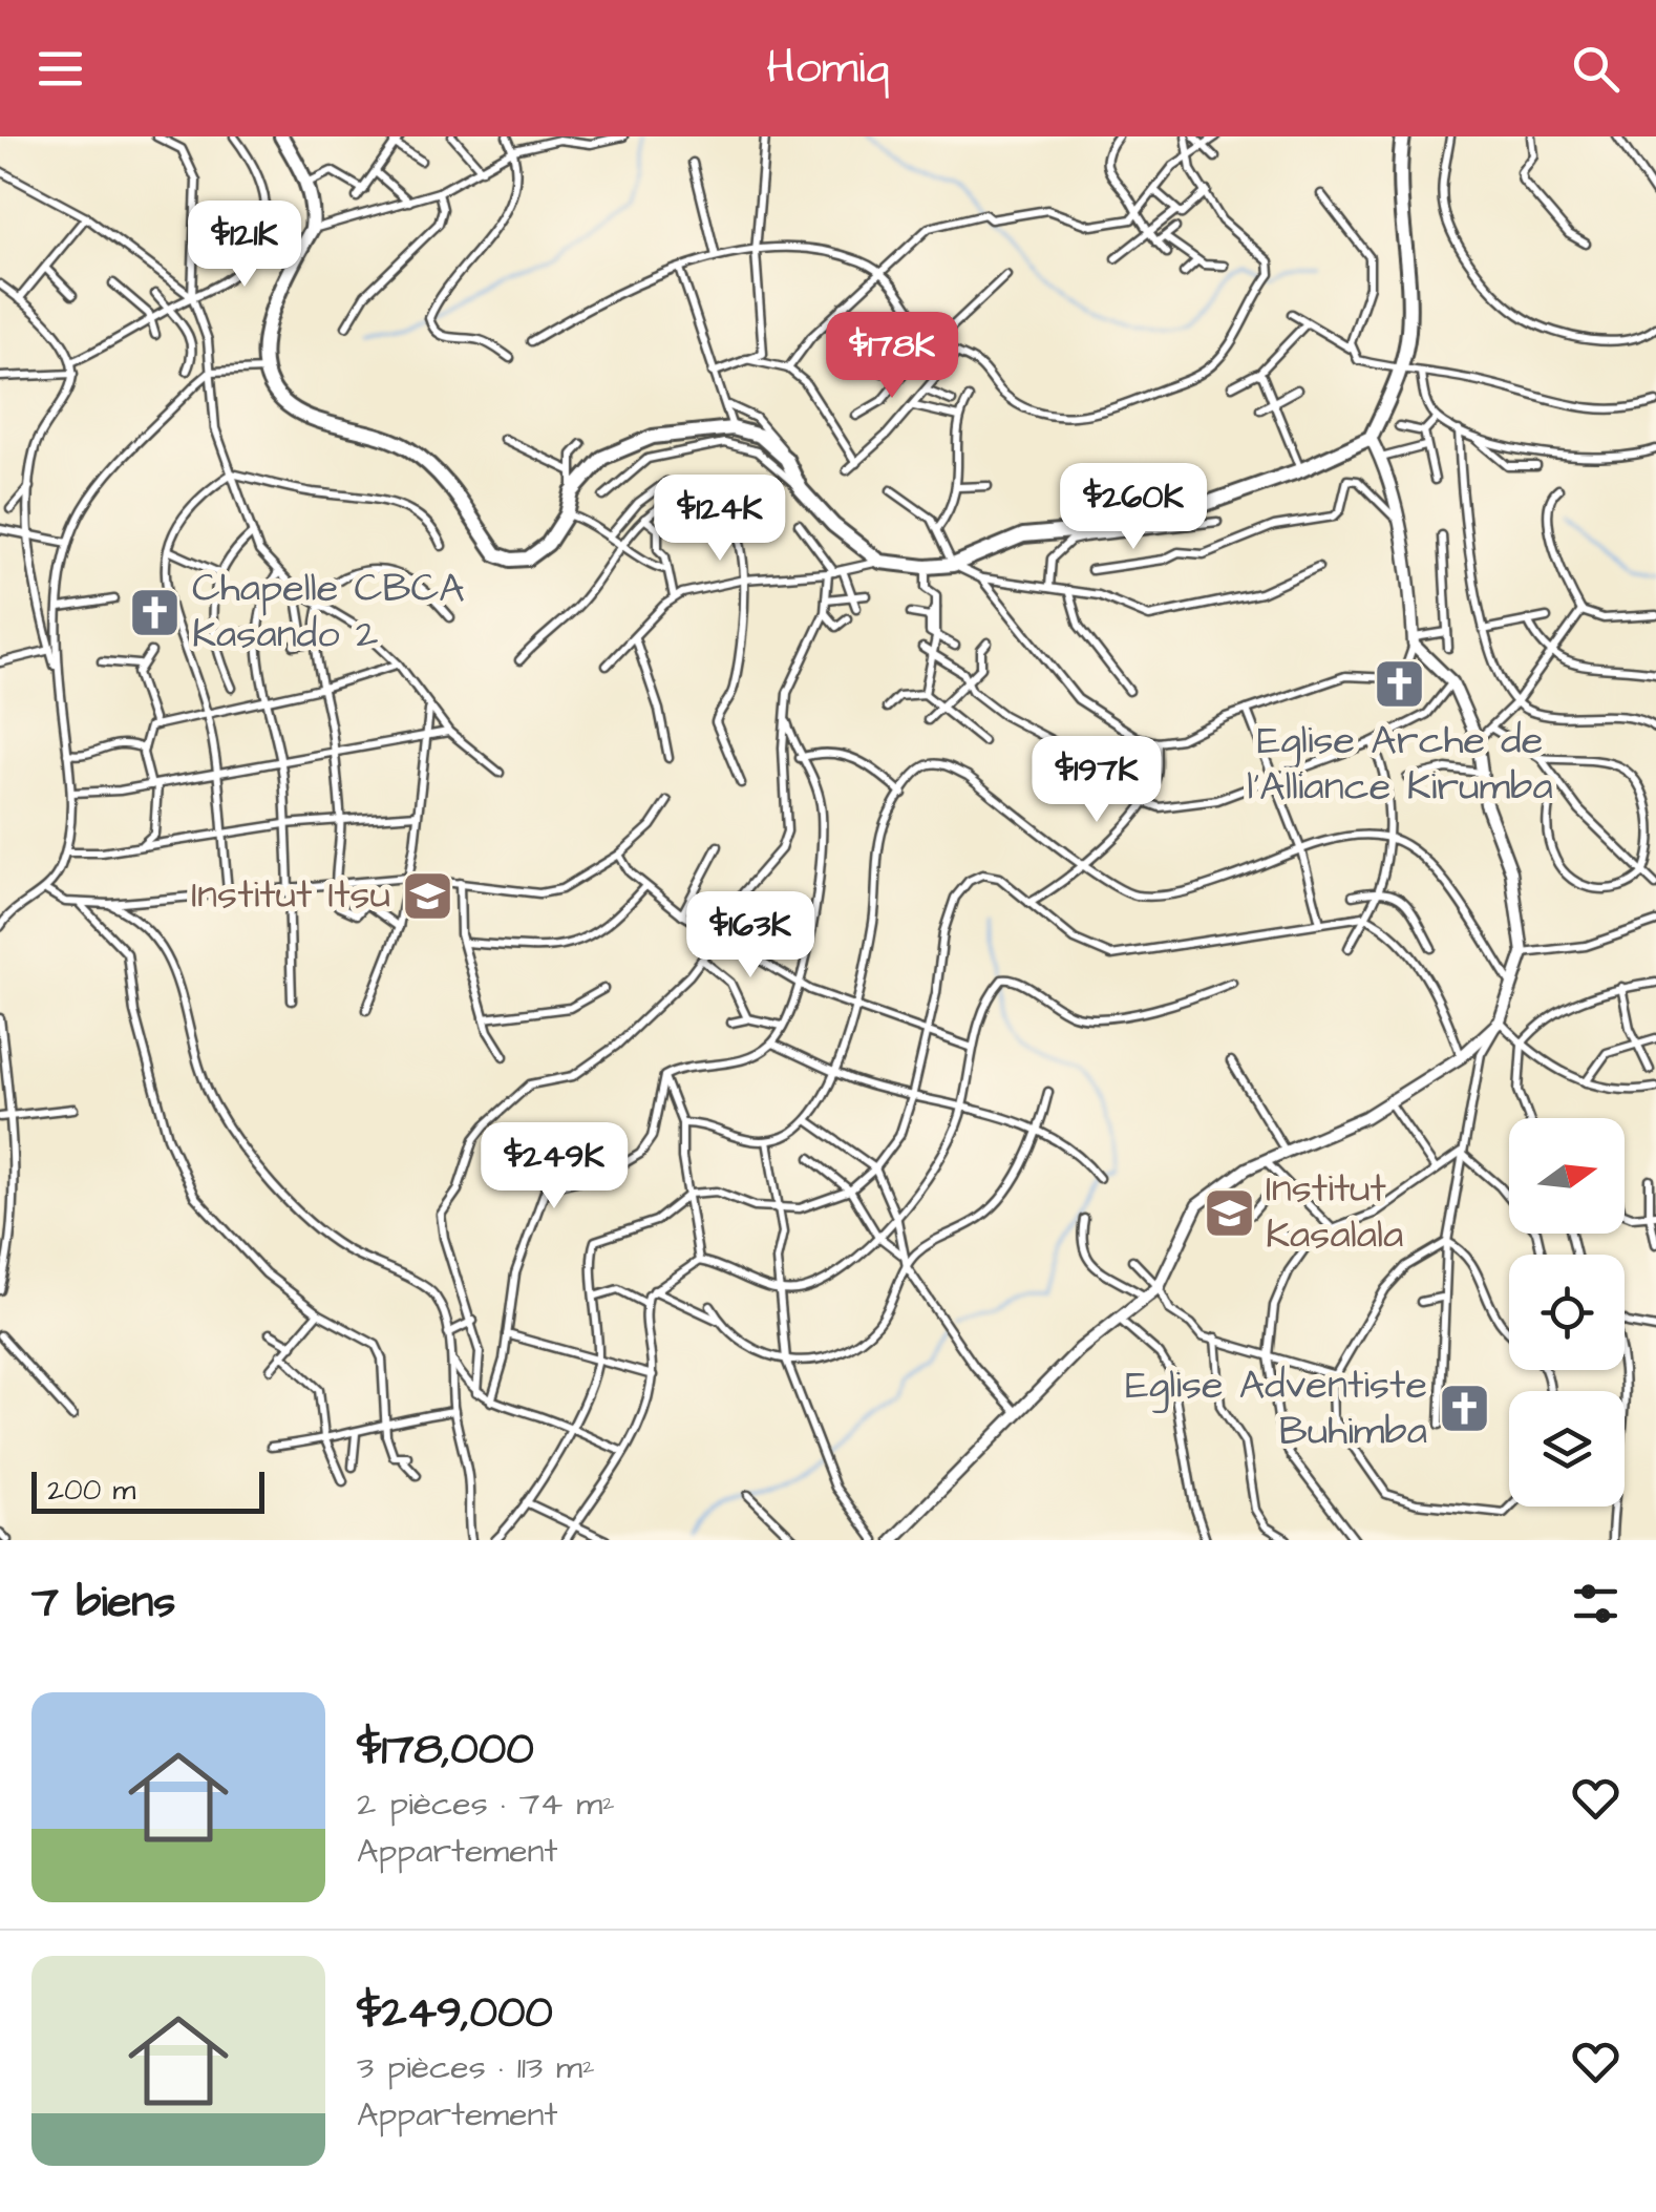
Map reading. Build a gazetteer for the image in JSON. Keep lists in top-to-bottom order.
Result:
{
  "places": {
    "church": ["Chapelle CBCA Kasando 2", "Eglise Arche de l'Alliance Kirumba", "Eglise Adventiste Buhimba"],
    "school or university": ["Institut Itsu", "Institut Kasalala"]
  },
  "scale_bar": "200 m",
  "north": "right",
  "page": {
    "header": "Homiq",
    "price": [
      "$121K",
      "$178K",
      "$260K",
      "$124K",
      "$197K",
      "$163K",
      "$249K"
    ],
    "scale": "200 m",
    "heading": "7 biens",
    "list": [
      {
        "name": "$178,000",
        "note": "2 pièces · 74 m² · Appartement"
      },
      {
        "name": "$249,000",
        "note": "3 pièces · 113 m² · Appartement"
      }
    ]
  }
}
